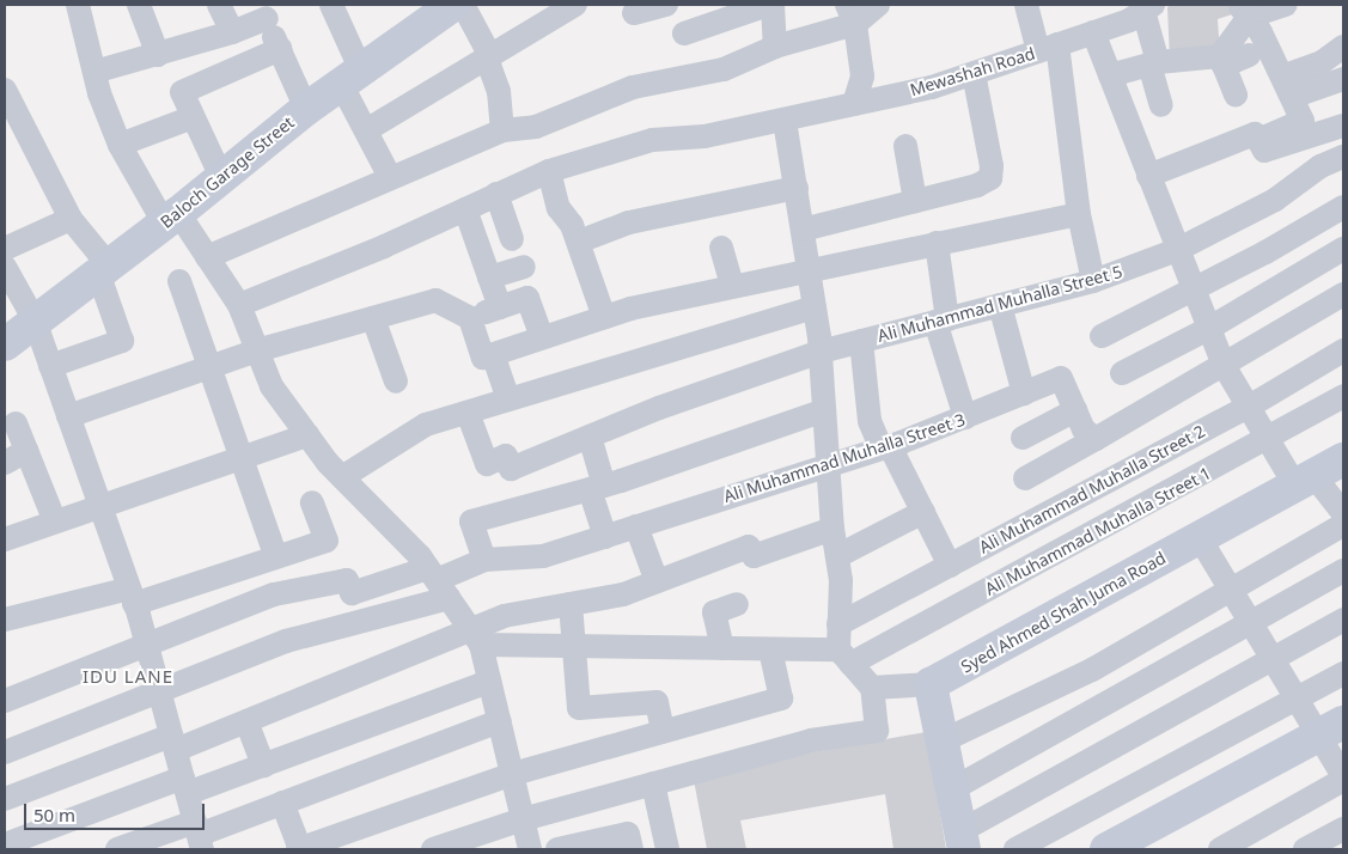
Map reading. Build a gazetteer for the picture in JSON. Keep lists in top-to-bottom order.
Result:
{
  "streets": {
    "street": [
      "Mewashah Road",
      "Baloch Garage Street",
      "Ali Muhammad Muhalla Street 5",
      "Ali Muhammad Muhalla Street 3",
      "Ali Muhammad Muhalla Street 2",
      "Ali Muhammad Muhalla Street 1",
      "Syed Ahmed Shah Juma Road"
    ]
  },
  "districts": ["IDU LANE"],
  "scale_bar": "50 m"
}
